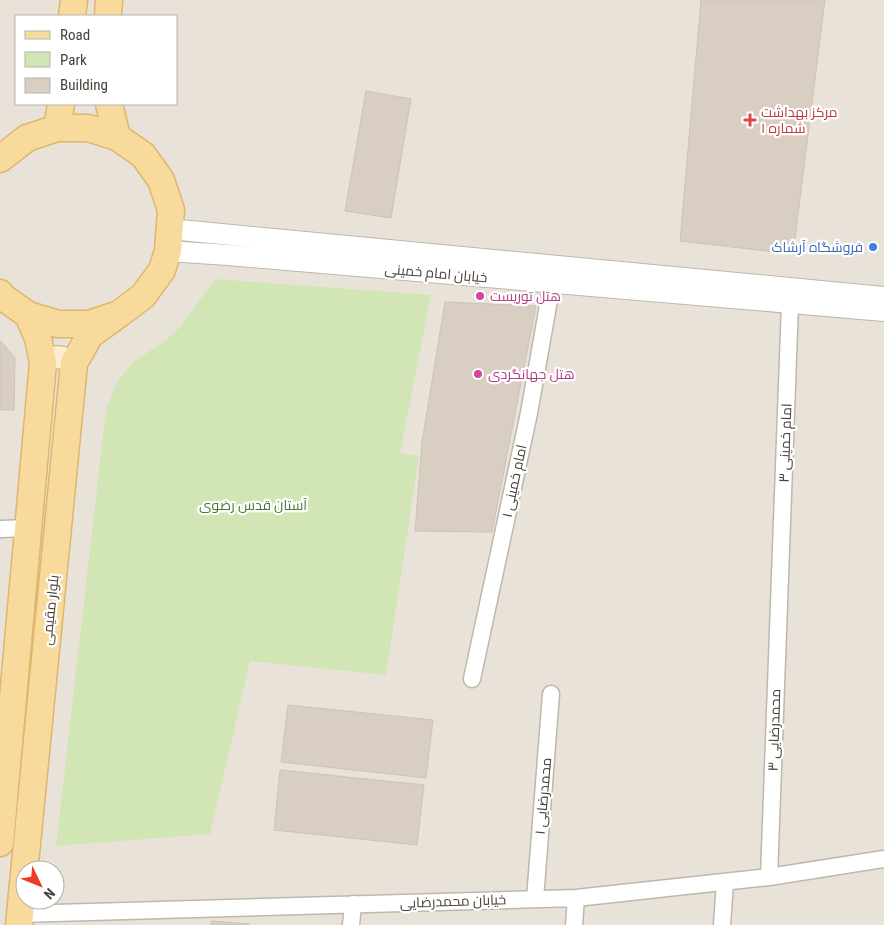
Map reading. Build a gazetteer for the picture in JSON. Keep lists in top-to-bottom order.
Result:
{
  "streets": {
    "main road": ["بلوار مقیمی"],
    "street": [
      "خیابان امام خمینی",
      "امام خمینی ۳",
      "امام خمینی ۱",
      "محمدرضایی ۳",
      "محمدرضایی ۱",
      "خیابان محمدرضایی"
    ]
  },
  "crossings": [
    ["خیابان امام خمینی", "امام خمینی ۳"],
    ["خیابان امام خمینی", "امام خمینی ۱"],
    ["امام خمینی ۳", "محمدرضایی ۳"],
    ["بلوار مقیمی", "خیابان محمدرضایی"],
    ["محمدرضایی ۳", "خیابان محمدرضایی"],
    ["محمدرضایی ۱", "خیابان محمدرضایی"]
  ],
  "parks": ["آستان قدس رضوی"],
  "places": {
    "health": ["مرکز بهداشت شماره ۱"],
    "other": ["فروشگاه آرشاک", "هتل توریست", "هتل جهانگردی"]
  },
  "legend": ["Road", "Park", "Building"],
  "north": "bottom right"
}
